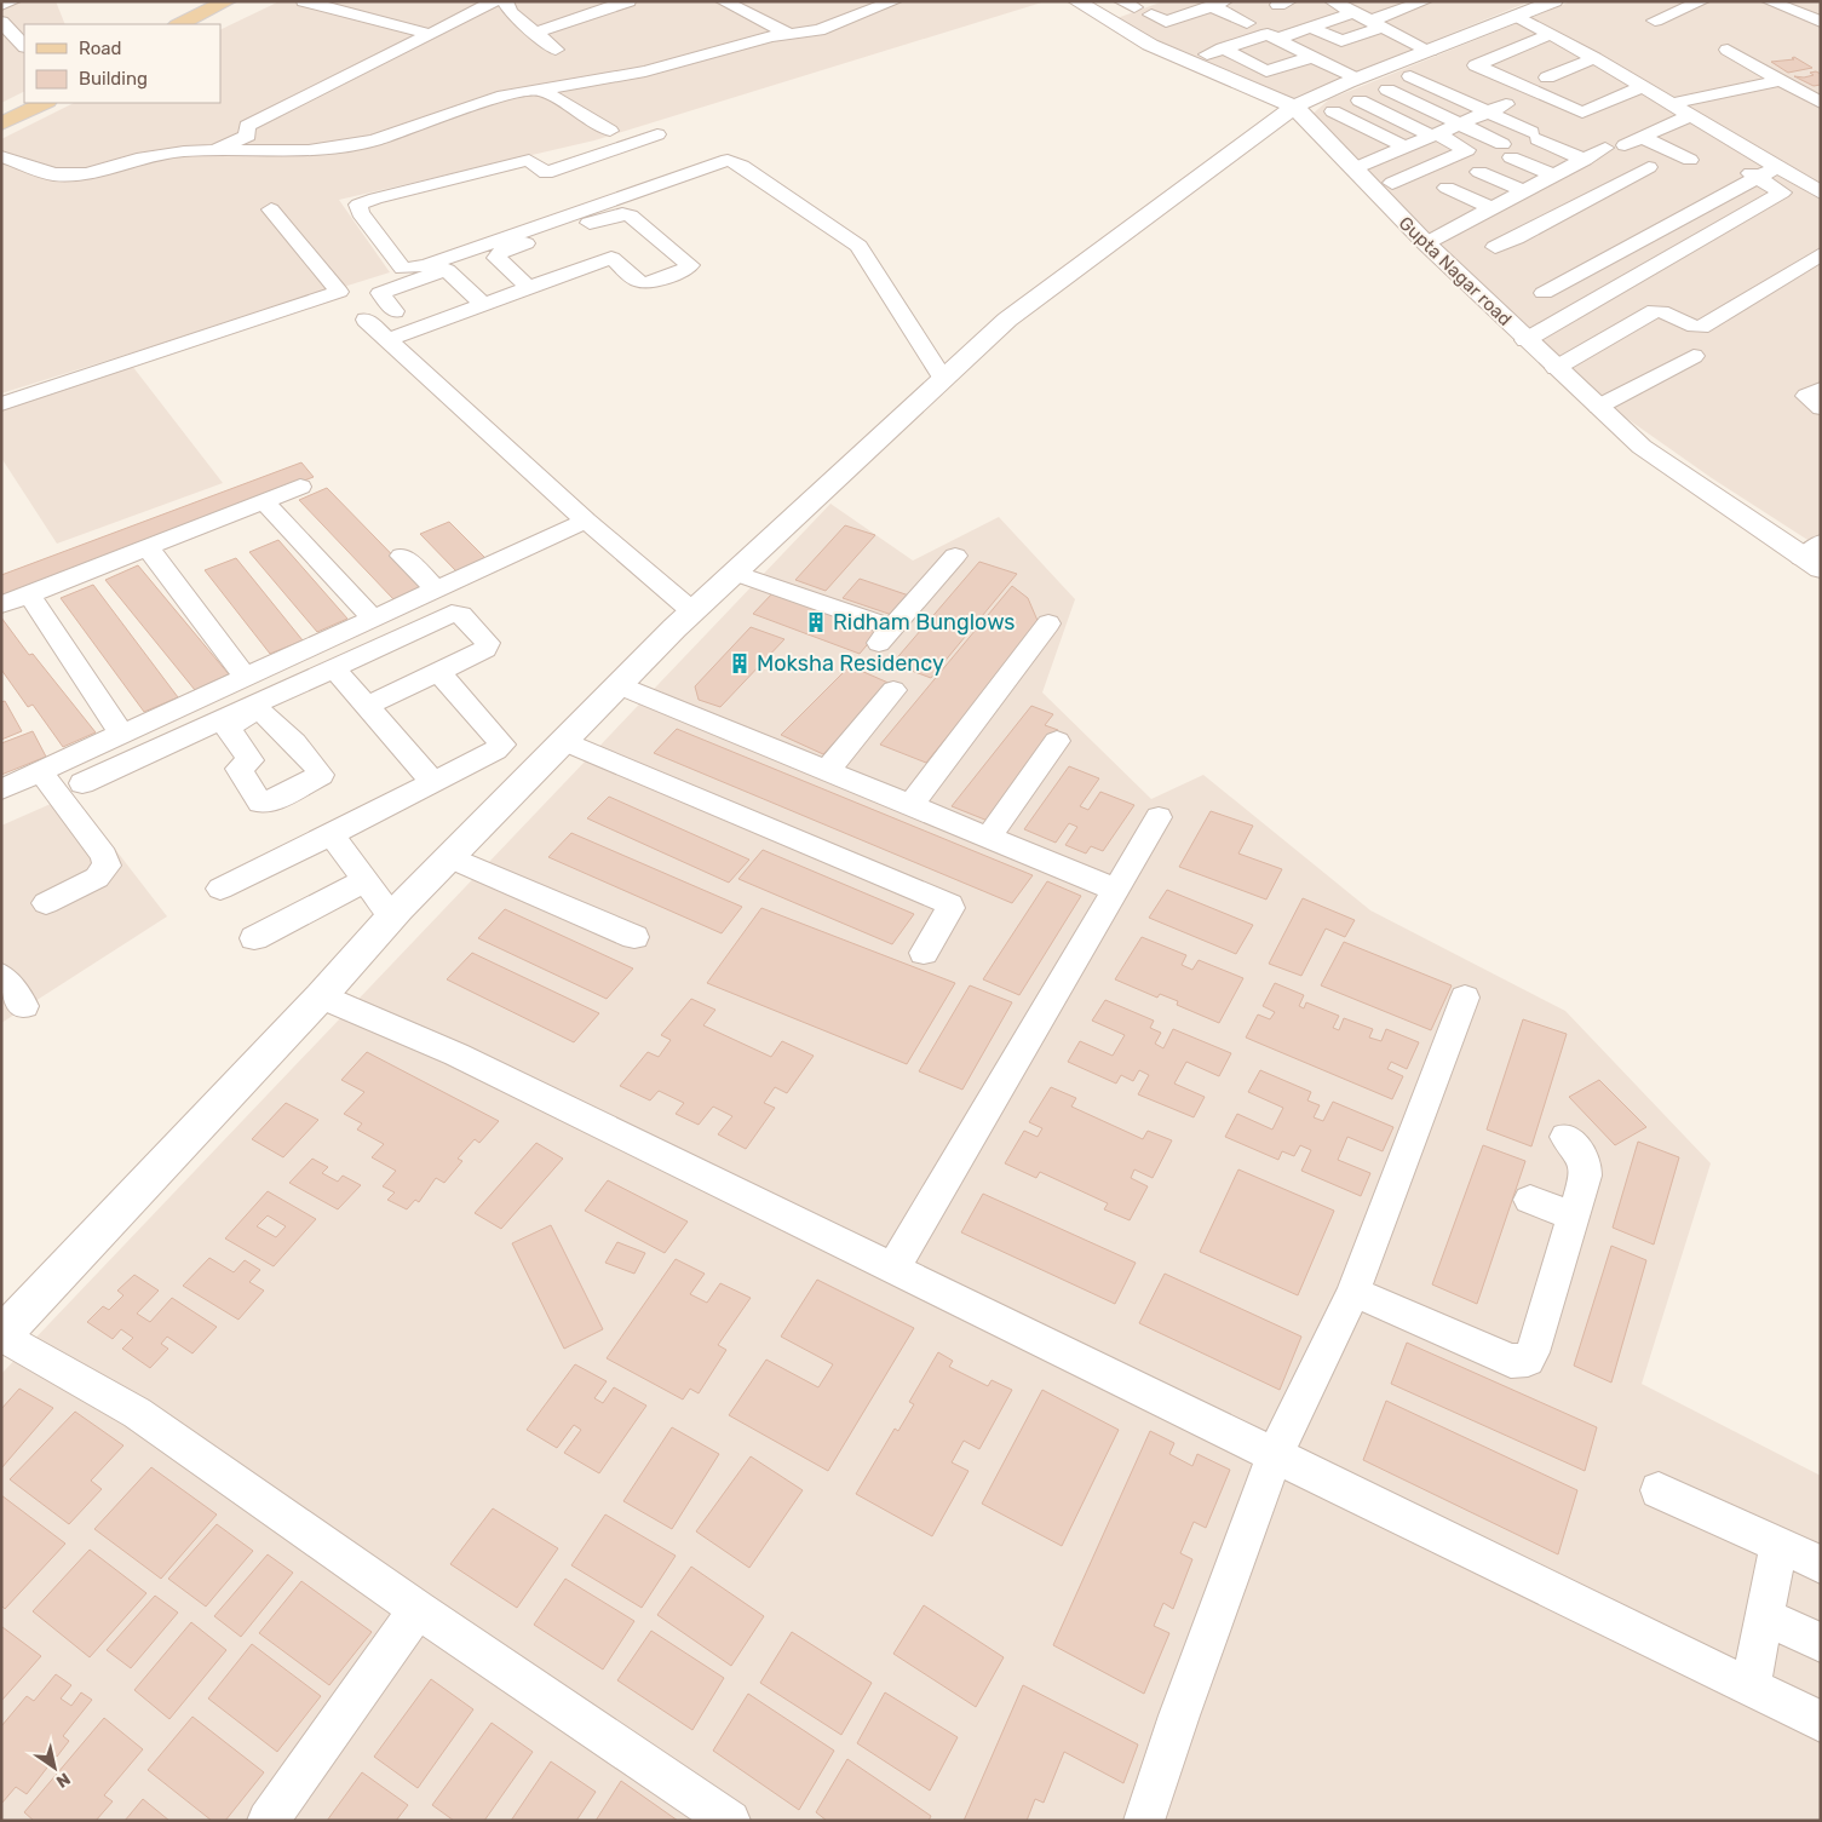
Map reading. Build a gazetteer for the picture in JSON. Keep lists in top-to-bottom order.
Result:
{
  "streets": {
    "street": ["Gupta Nagar road"]
  },
  "places": {
    "building": ["Ridham Bunglows", "Moksha Residency"]
  },
  "legend": ["Road", "Building"],
  "north": "bottom right"
}
